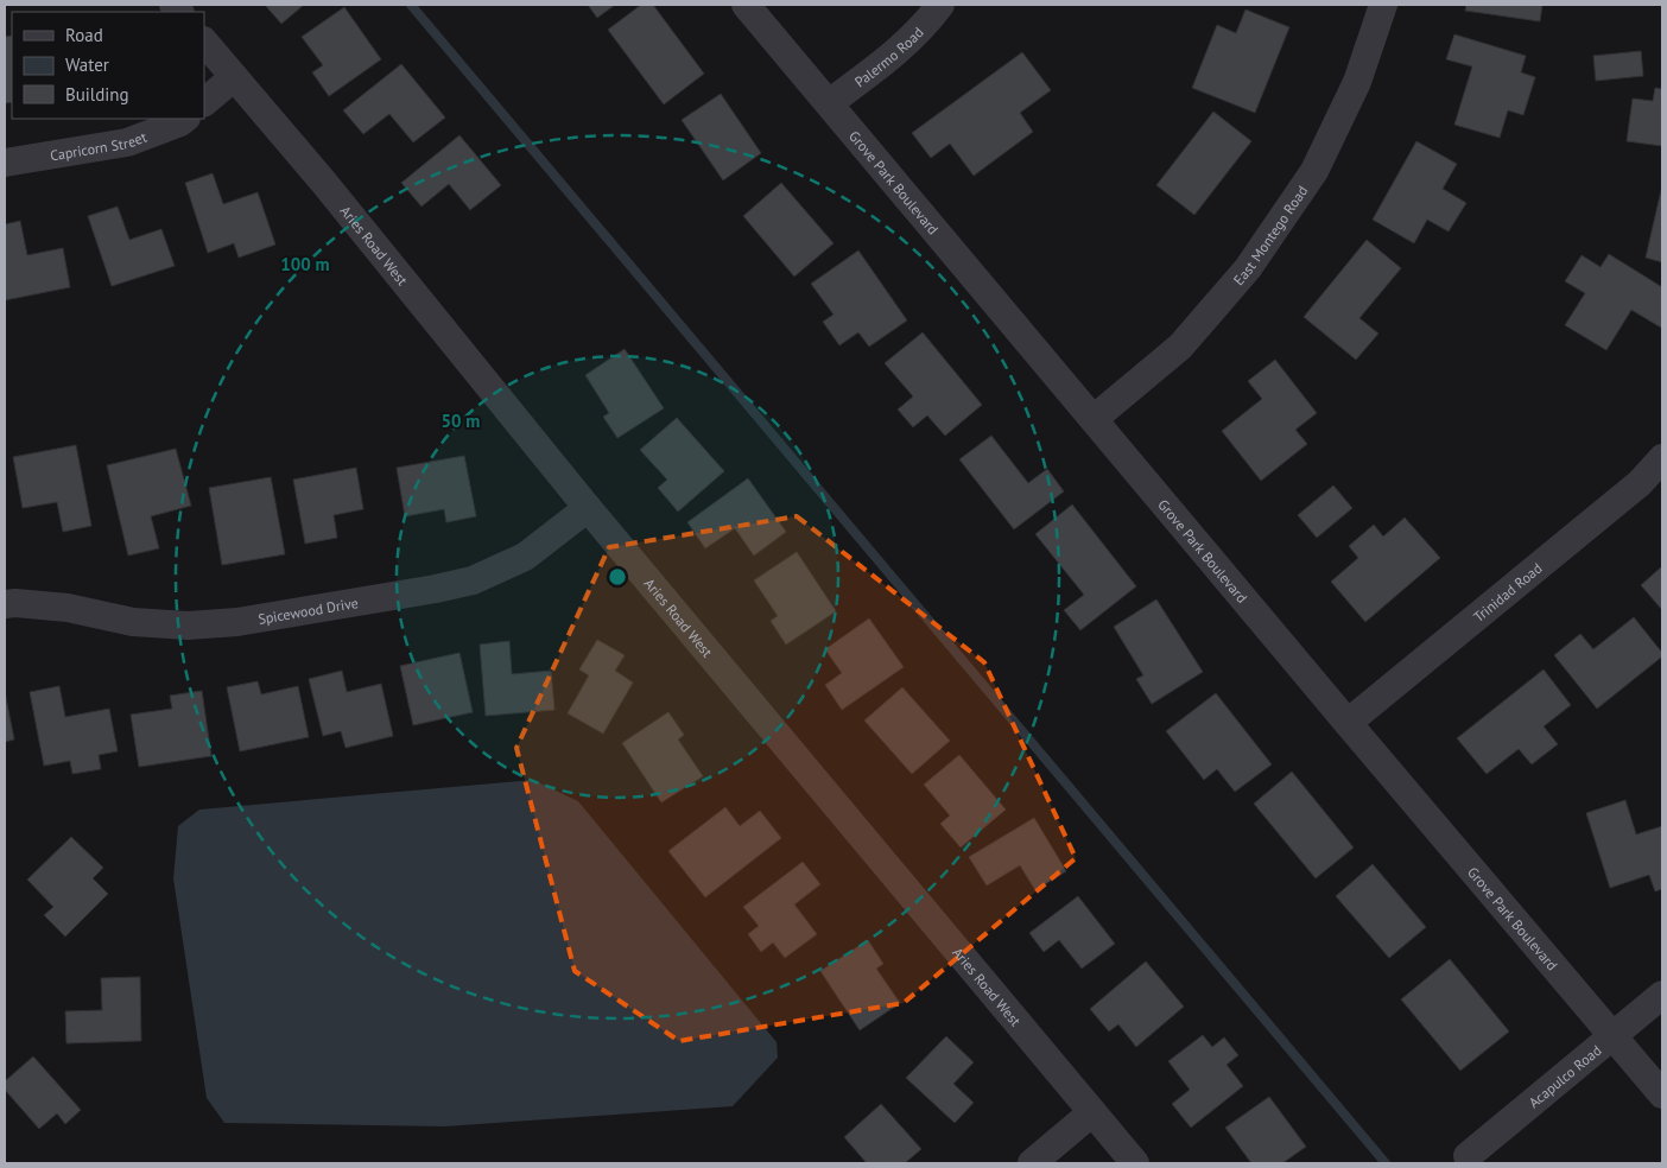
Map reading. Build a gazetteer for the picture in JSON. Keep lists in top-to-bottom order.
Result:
{
  "streets": {
    "street": [
      "Palermo Road",
      "Capricorn Street",
      "Grove Park Boulevard",
      "East Montego Road",
      "Aries Road West",
      "Trinidad Road",
      "Spicewood Drive",
      "Acapulco Road"
    ]
  },
  "crossings": [
    ["Palermo Road", "Grove Park Boulevard"],
    ["Grove Park Boulevard", "East Montego Road"],
    ["Grove Park Boulevard", "Trinidad Road"],
    ["Grove Park Boulevard", "Acapulco Road"],
    ["Aries Road West", "Spicewood Drive"]
  ],
  "legend": ["Road", "Water", "Building"],
  "rings": ["100 m", "50 m"]
}
